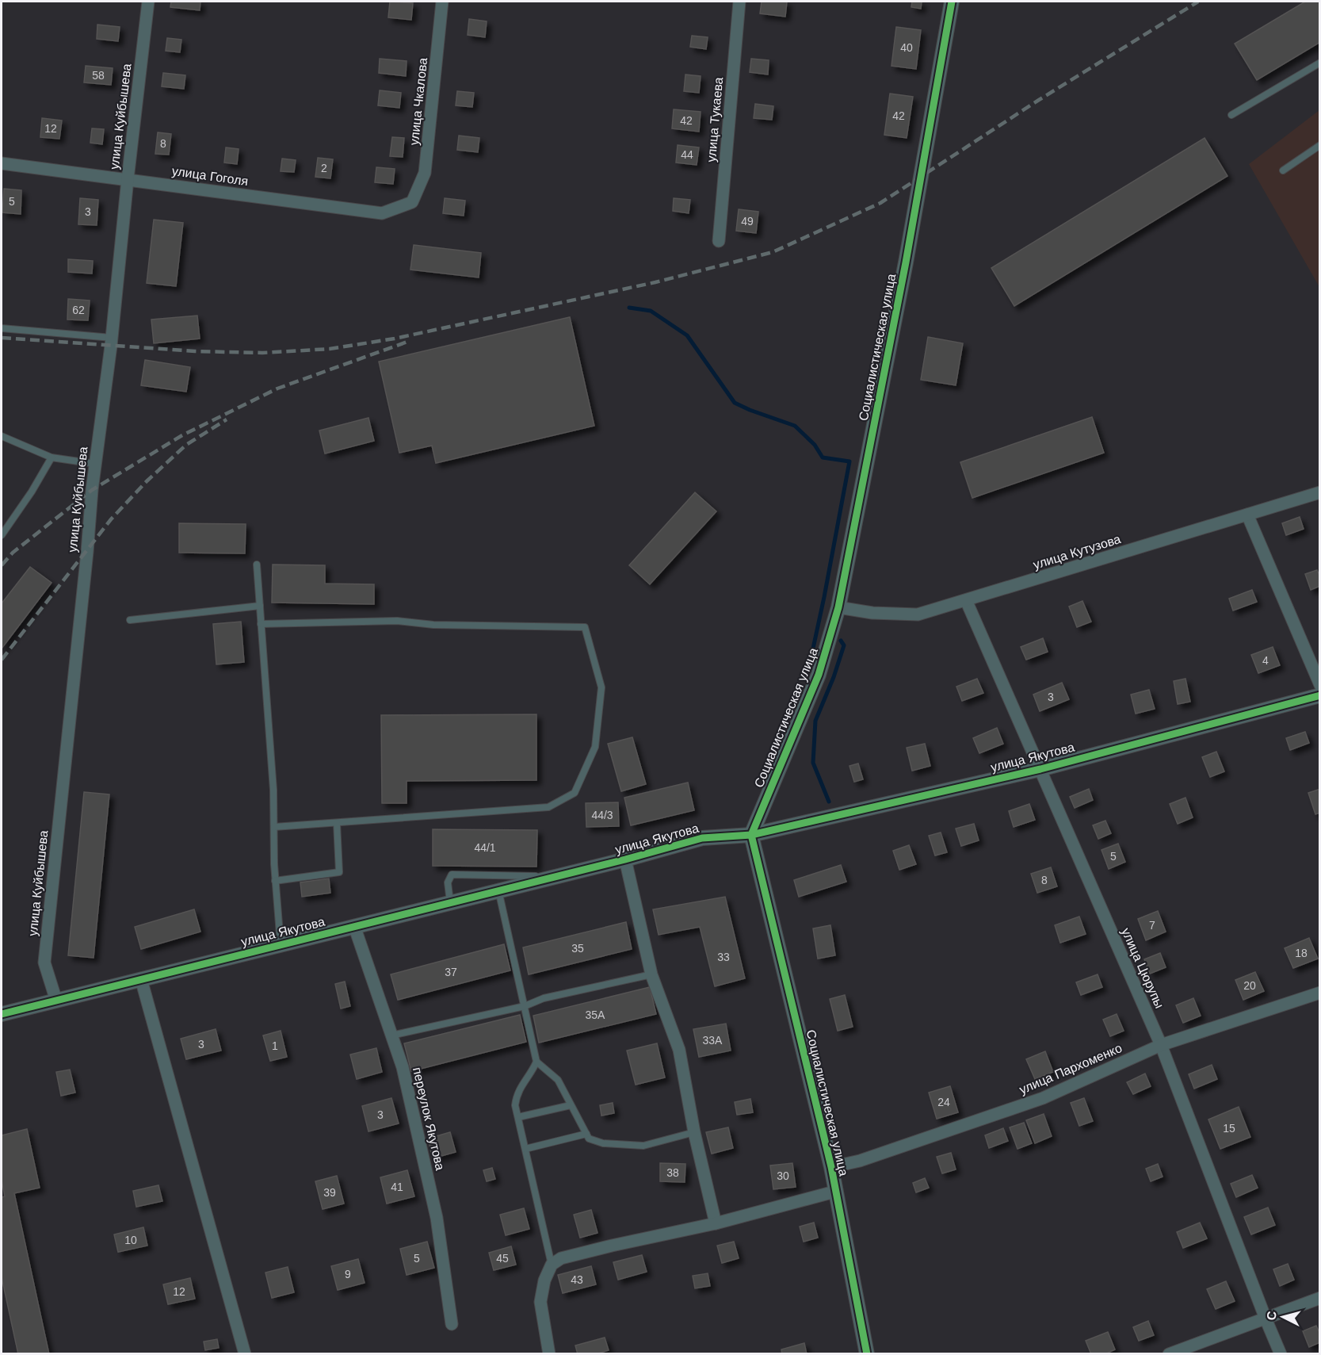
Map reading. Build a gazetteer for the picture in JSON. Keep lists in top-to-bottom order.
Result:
{
  "streets": {
    "street": [
      "улица Чкалова",
      "улица Куйбышева",
      "улица Тукаева",
      "улица Гоголя",
      "Социалистическая улица",
      "улица Кутузова",
      "улица Якутова",
      "улица Цюрупы",
      "улица Пархоменко",
      "переулок Якутова"
    ]
  },
  "crossings": [
    ["улица Чкалова", "улица Гоголя"],
    ["улица Куйбышева", "улица Гоголя"],
    ["улица Куйбышева", "улица Якутова"],
    ["Социалистическая улица", "улица Кутузова"],
    ["Социалистическая улица", "улица Якутова"],
    ["Социалистическая улица", "улица Пархоменко"],
    ["улица Кутузова", "улица Цюрупы"],
    ["улица Якутова", "улица Цюрупы"],
    ["улица Якутова", "переулок Якутова"],
    ["улица Цюрупы", "улица Пархоменко"]
  ],
  "house_numbers": [
    "40",
    "58",
    "42",
    "42",
    "12",
    "8",
    "44",
    "2",
    "5",
    "3",
    "49",
    "62",
    "4",
    "3",
    "44/3",
    "44/1",
    "5",
    "8",
    "7",
    "35",
    "18",
    "33",
    "37",
    "20",
    "35А",
    "33А",
    "3",
    "1",
    "24",
    "3",
    "15",
    "38",
    "30",
    "41",
    "39",
    "10",
    "5",
    "45",
    "9",
    "43",
    "12"
  ],
  "north": "left"
}
